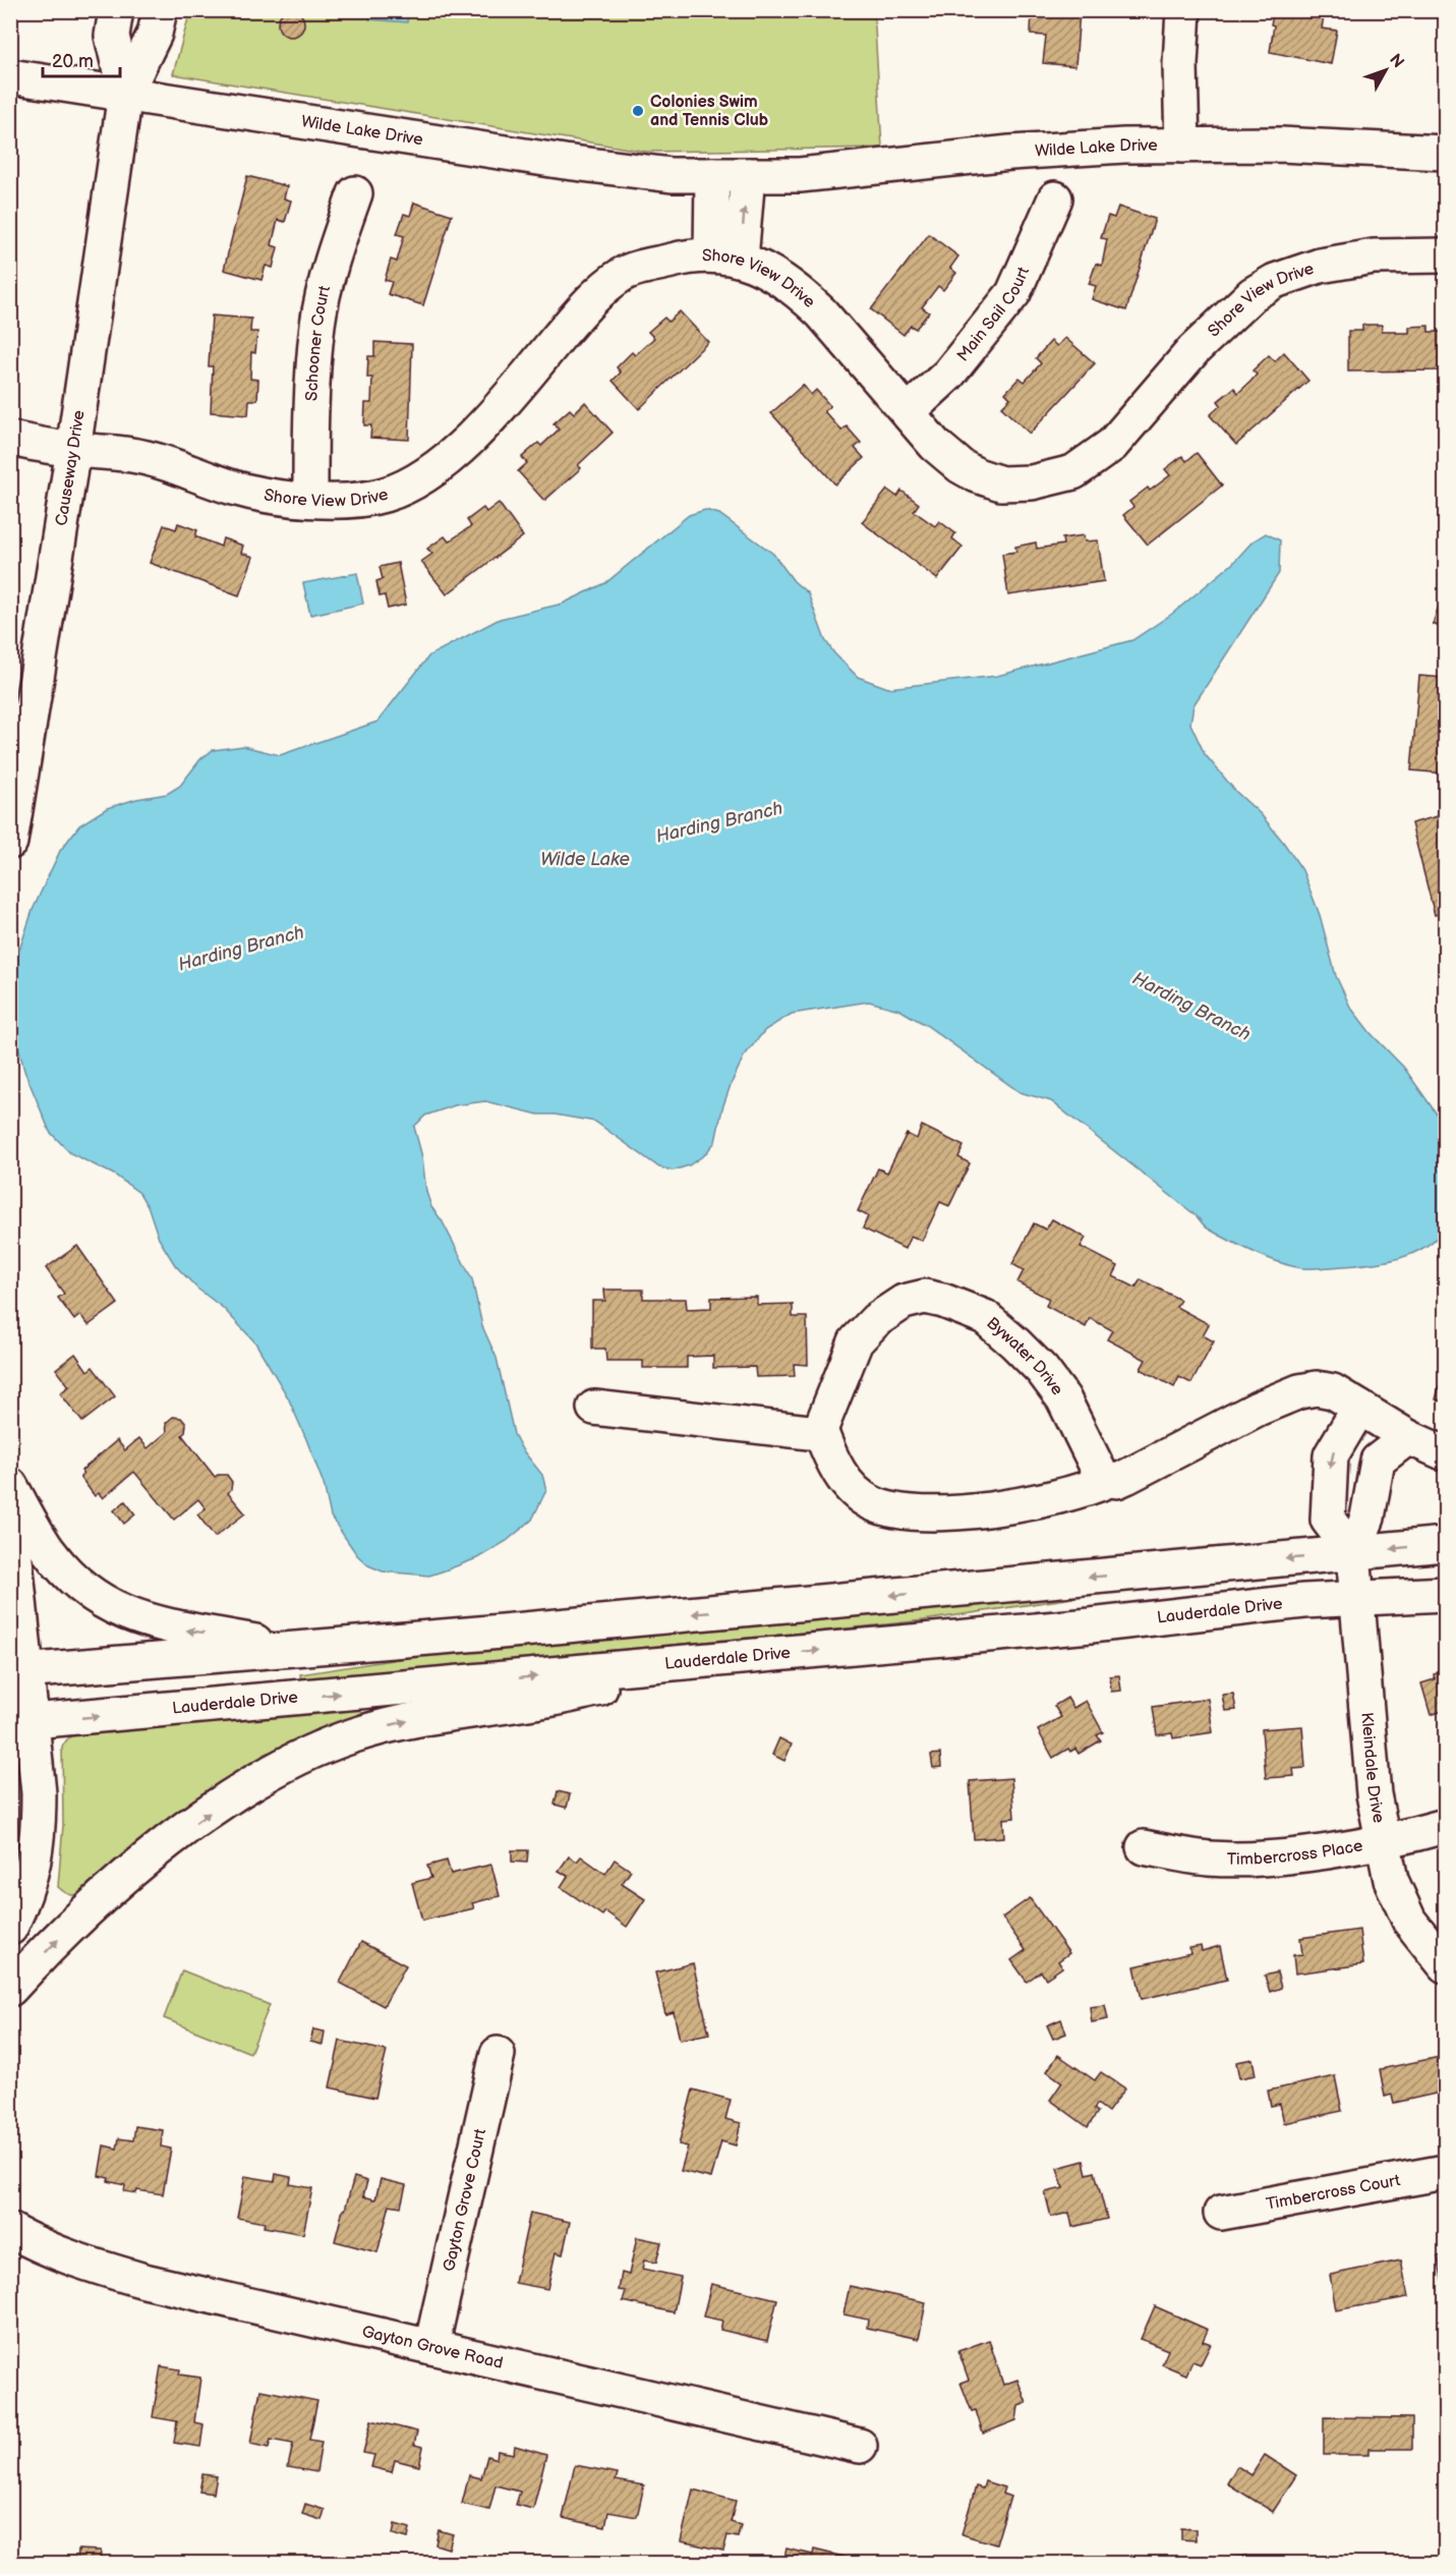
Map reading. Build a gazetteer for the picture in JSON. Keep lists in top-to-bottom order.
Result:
{
  "streets": {
    "street": [
      "Wilde Lake Drive",
      "Shore View Drive",
      "Main Sail Court",
      "Schooner Court",
      "Causeway Drive",
      "Bywater Drive",
      "Lauderdale Drive",
      "Kleindale Drive",
      "Timbercross Place",
      "Timbercross Court",
      "Gayton Grove Court",
      "Gayton Grove Road"
    ]
  },
  "crossings": [
    ["Wilde Lake Drive", "Causeway Drive"],
    ["Shore View Drive", "Main Sail Court"],
    ["Shore View Drive", "Schooner Court"],
    ["Shore View Drive", "Causeway Drive"],
    ["Lauderdale Drive", "Kleindale Drive"],
    ["Kleindale Drive", "Timbercross Place"],
    ["Gayton Grove Court", "Gayton Grove Road"]
  ],
  "water": ["Harding Branch", "Wilde Lake"],
  "places": ["Colonies Swim and Tennis Club"],
  "scale_bar": "20 m",
  "north": "top right"
}
